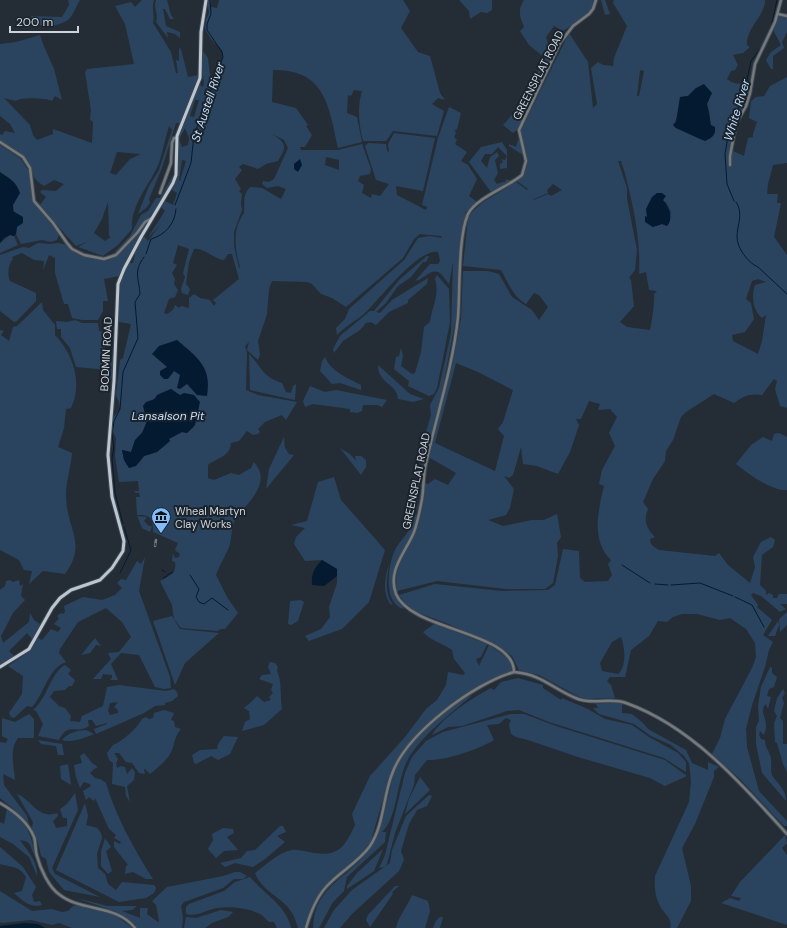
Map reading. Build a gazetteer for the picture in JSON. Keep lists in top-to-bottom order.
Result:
{
  "streets": {
    "main road": ["BODMIN ROAD"],
    "street": ["GREENSPLAT ROAD"]
  },
  "water": ["St Austell River", "White River", "Lansalson Pit"],
  "places": {
    "museum": ["Wheal Martyn Clay Works"]
  },
  "scale_bar": "200 m"
}
